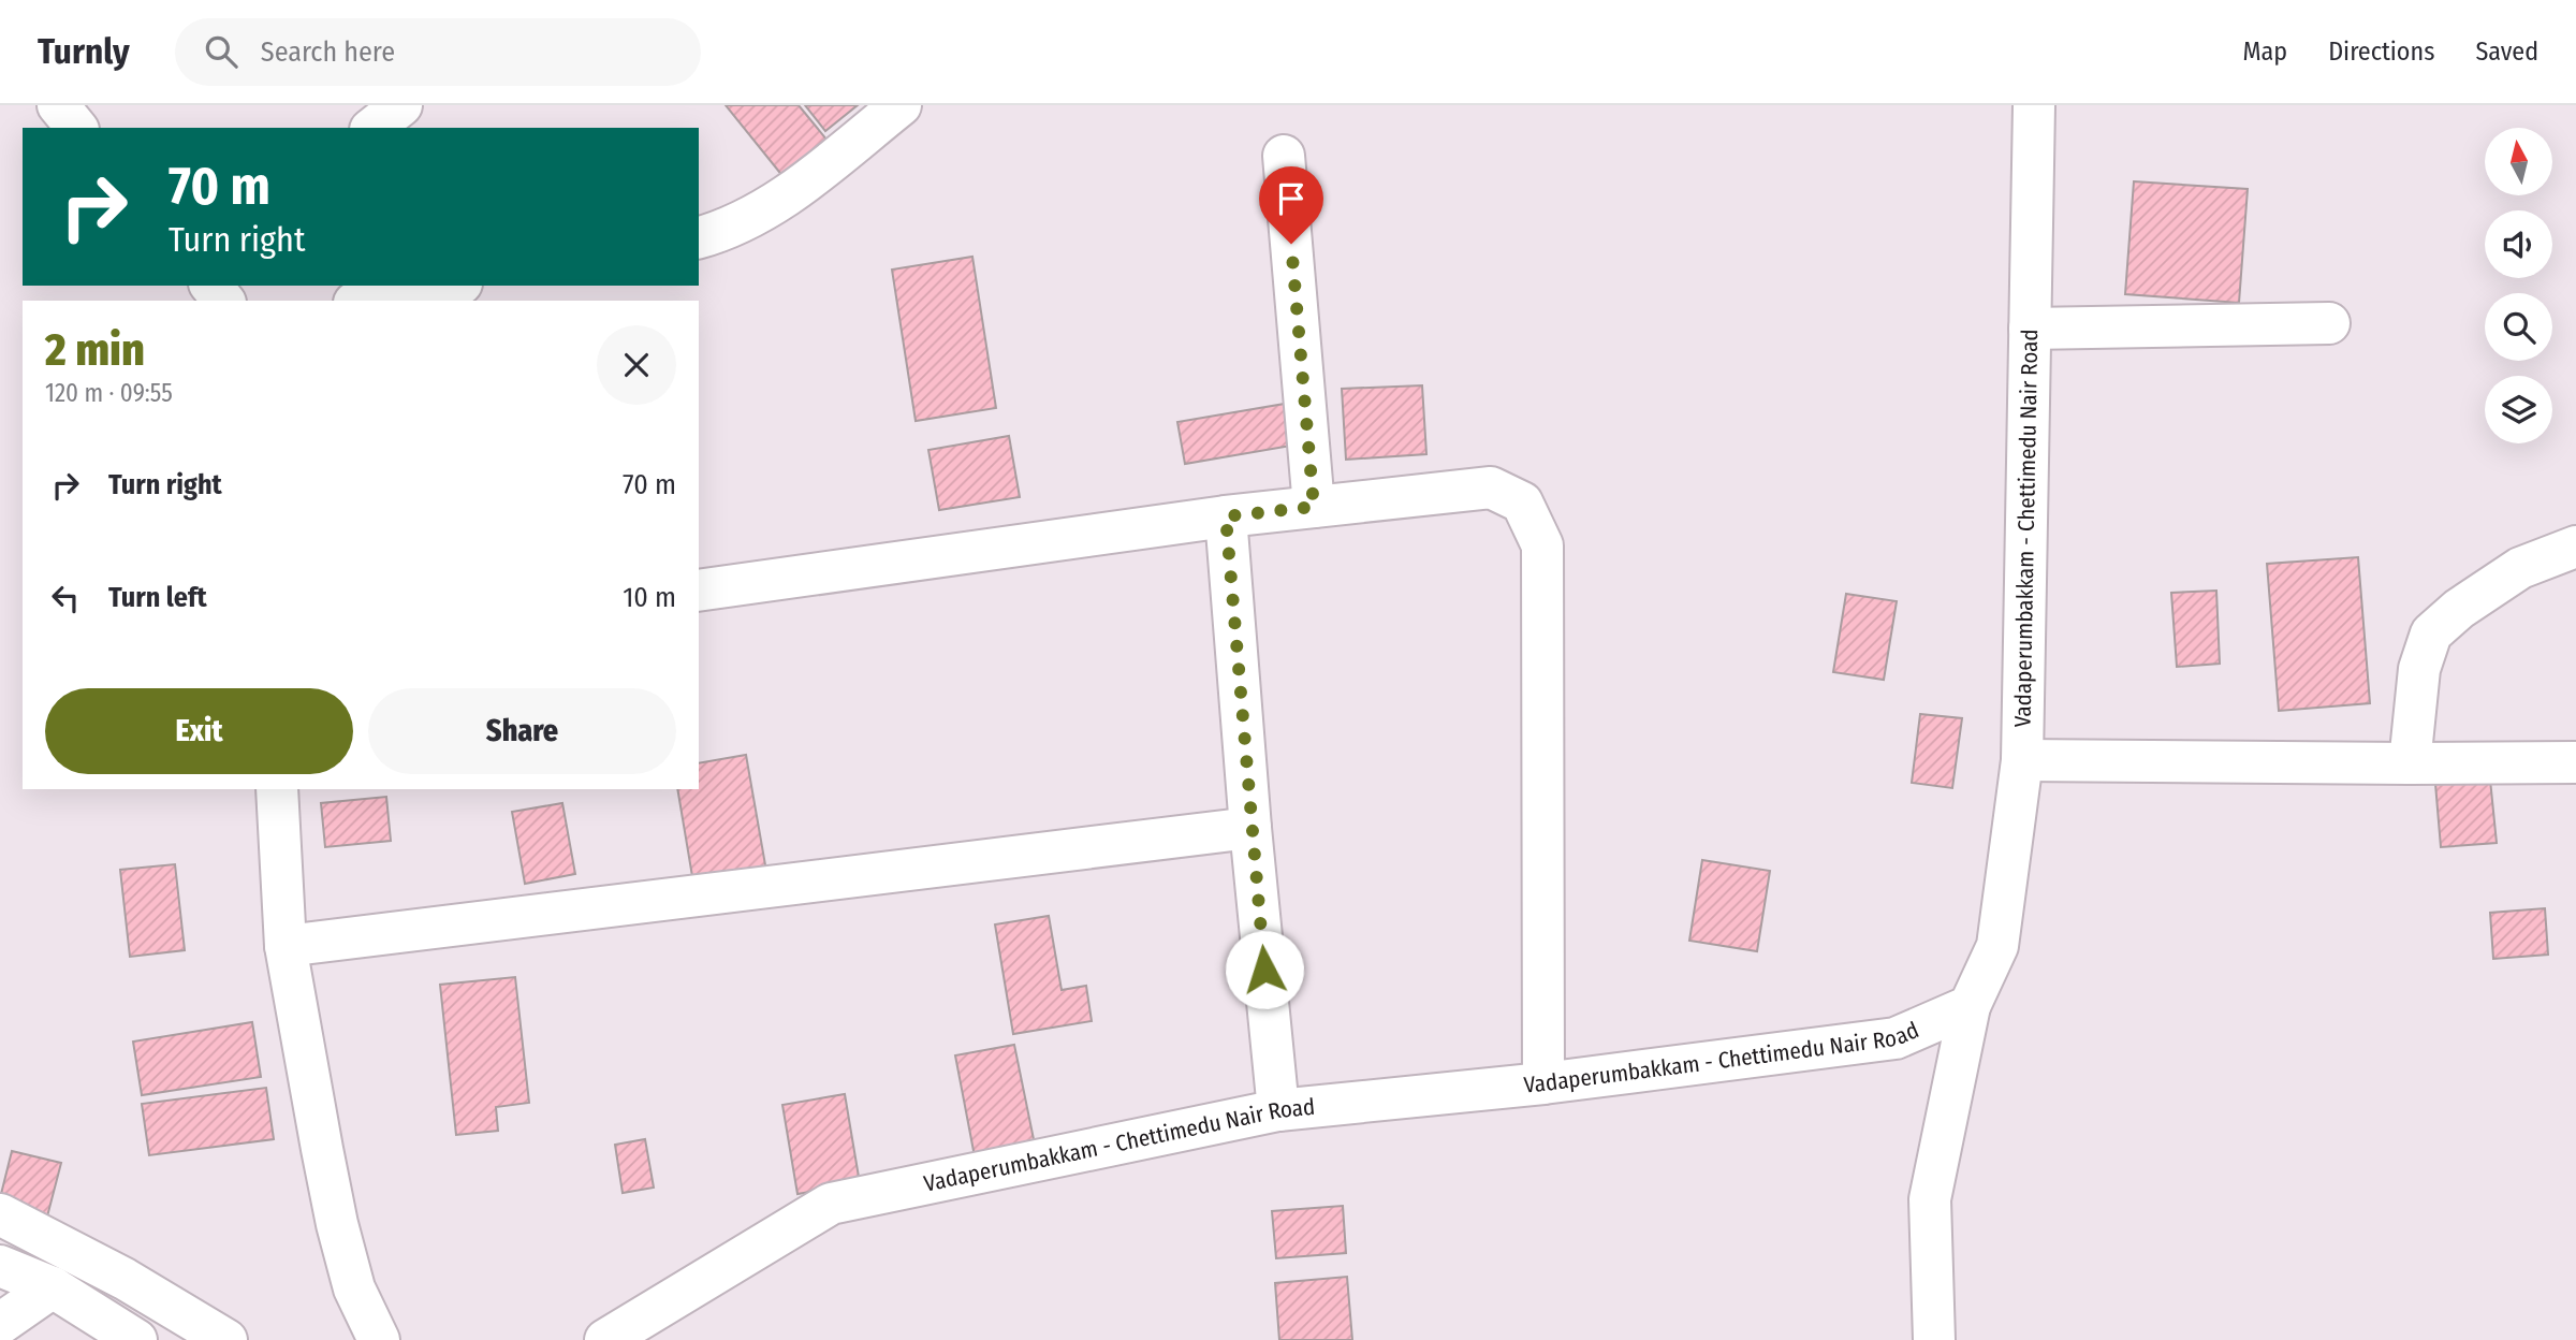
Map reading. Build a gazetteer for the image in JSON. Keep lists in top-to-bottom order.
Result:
{
  "streets": {
    "street": ["Vadaperumbakkam - Chettimedu Nair Road"]
  },
  "north": "top",
  "page": {
    "header": "Turnly",
    "search": "Search here",
    "nav": ["Map", "Directions", "Saved"],
    "turn": ["70 m", "Turn right"],
    "heading": ["2 min", "120 m · 09:55"],
    "list": [
      {
        "name": "Turn right",
        "value": "70 m"
      },
      {
        "name": "Turn left",
        "value": "10 m"
      }
    ],
    "buttons": ["Exit", "Share"]
  }
}
